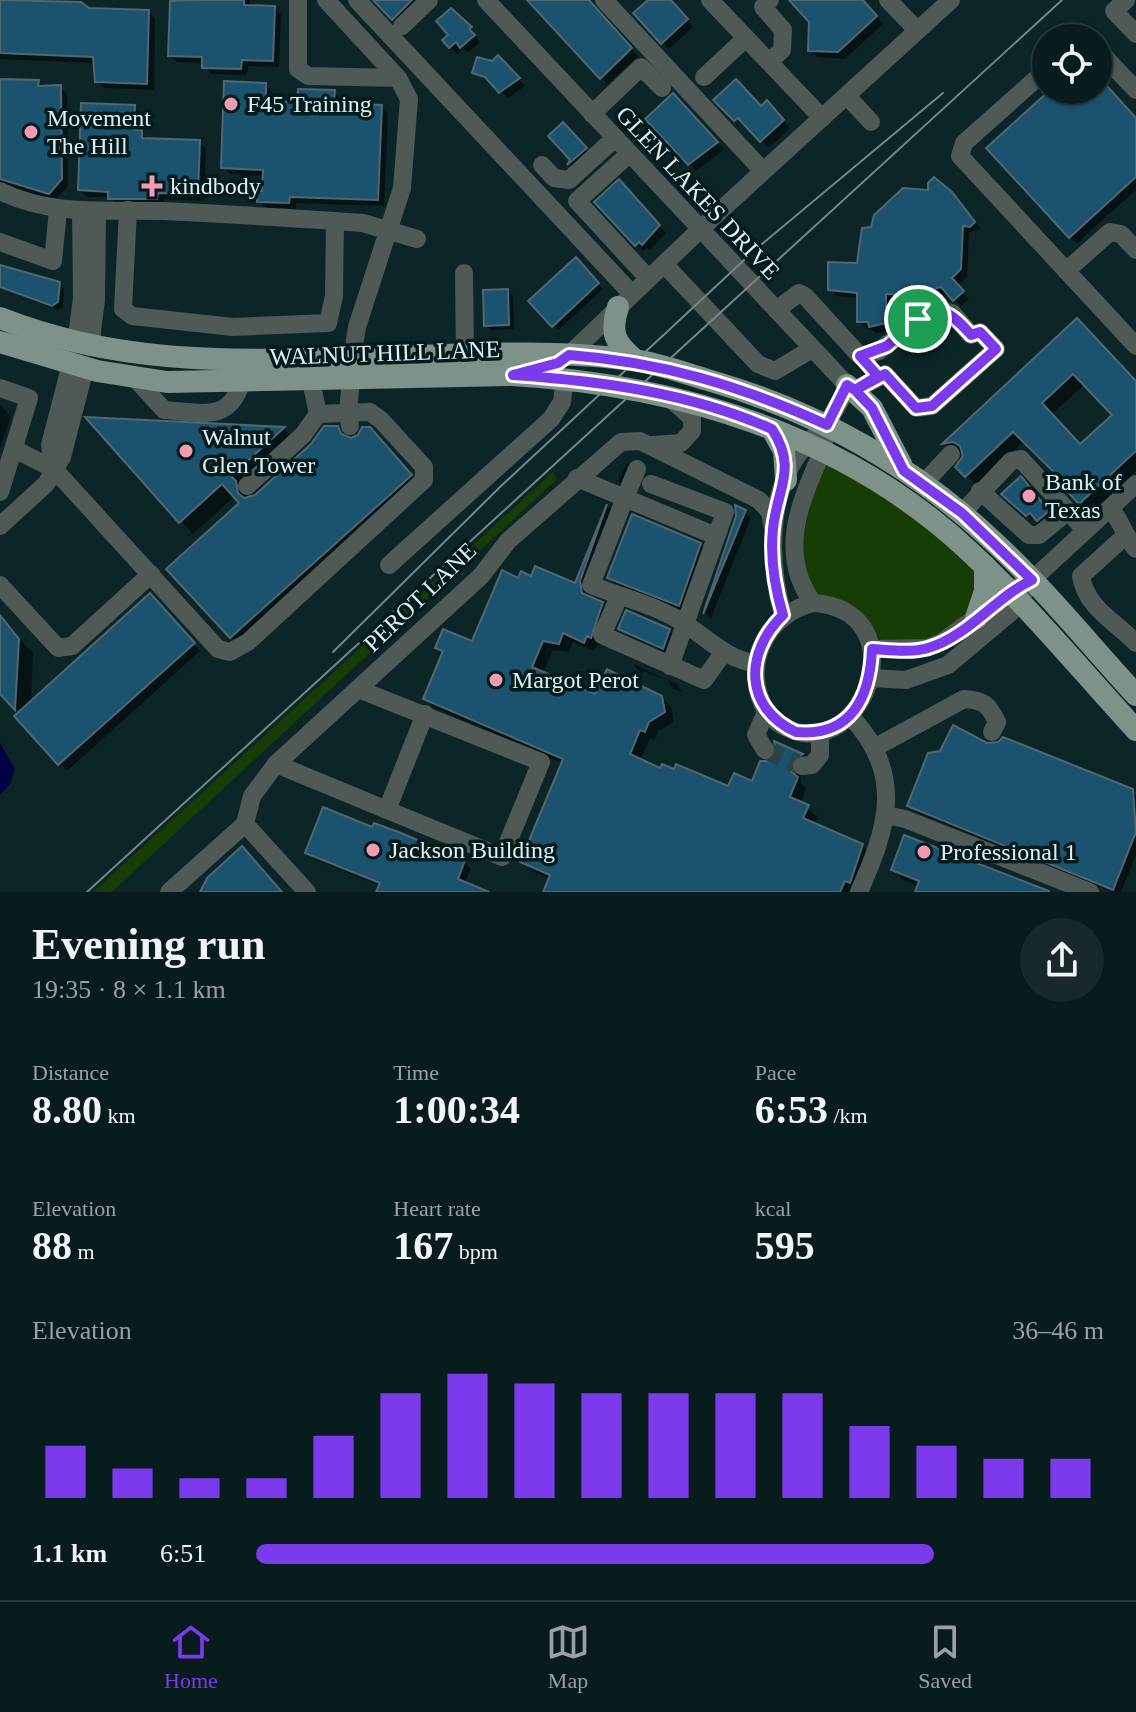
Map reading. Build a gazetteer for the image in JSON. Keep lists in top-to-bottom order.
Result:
{
  "streets": {
    "main road": ["WALNUT HILL LANE"],
    "street": ["GLEN LAKES DRIVE", "PEROT LANE"]
  },
  "crossings": [
    ["WALNUT HILL LANE", "PEROT LANE"]
  ],
  "places": {
    "other": [
      "F45 Training",
      "Movement The Hill",
      "Walnut Glen Tower",
      "Bank of Texas",
      "Margot Perot",
      "Jackson Building",
      "Professional 1"
    ],
    "health": ["kindbody"]
  },
  "page": {
    "heading": ["Evening run", "19:35 · 8 × 1.1 km"],
    "stats": [
      ["Distance", "8.80 km"],
      ["Time", "1:00:34"],
      ["Pace", "6:53 /km"],
      ["Elevation", "88 m"],
      ["Heart rate", "167 bpm"],
      ["kcal", "595"]
    ],
    "chart": ["Elevation", "36–46 m"],
    "list": [
      {
        "name": "1.1 km",
        "note": "6:51"
      }
    ],
    "tabs": ["Home", "Map", "Saved"]
  }
}
